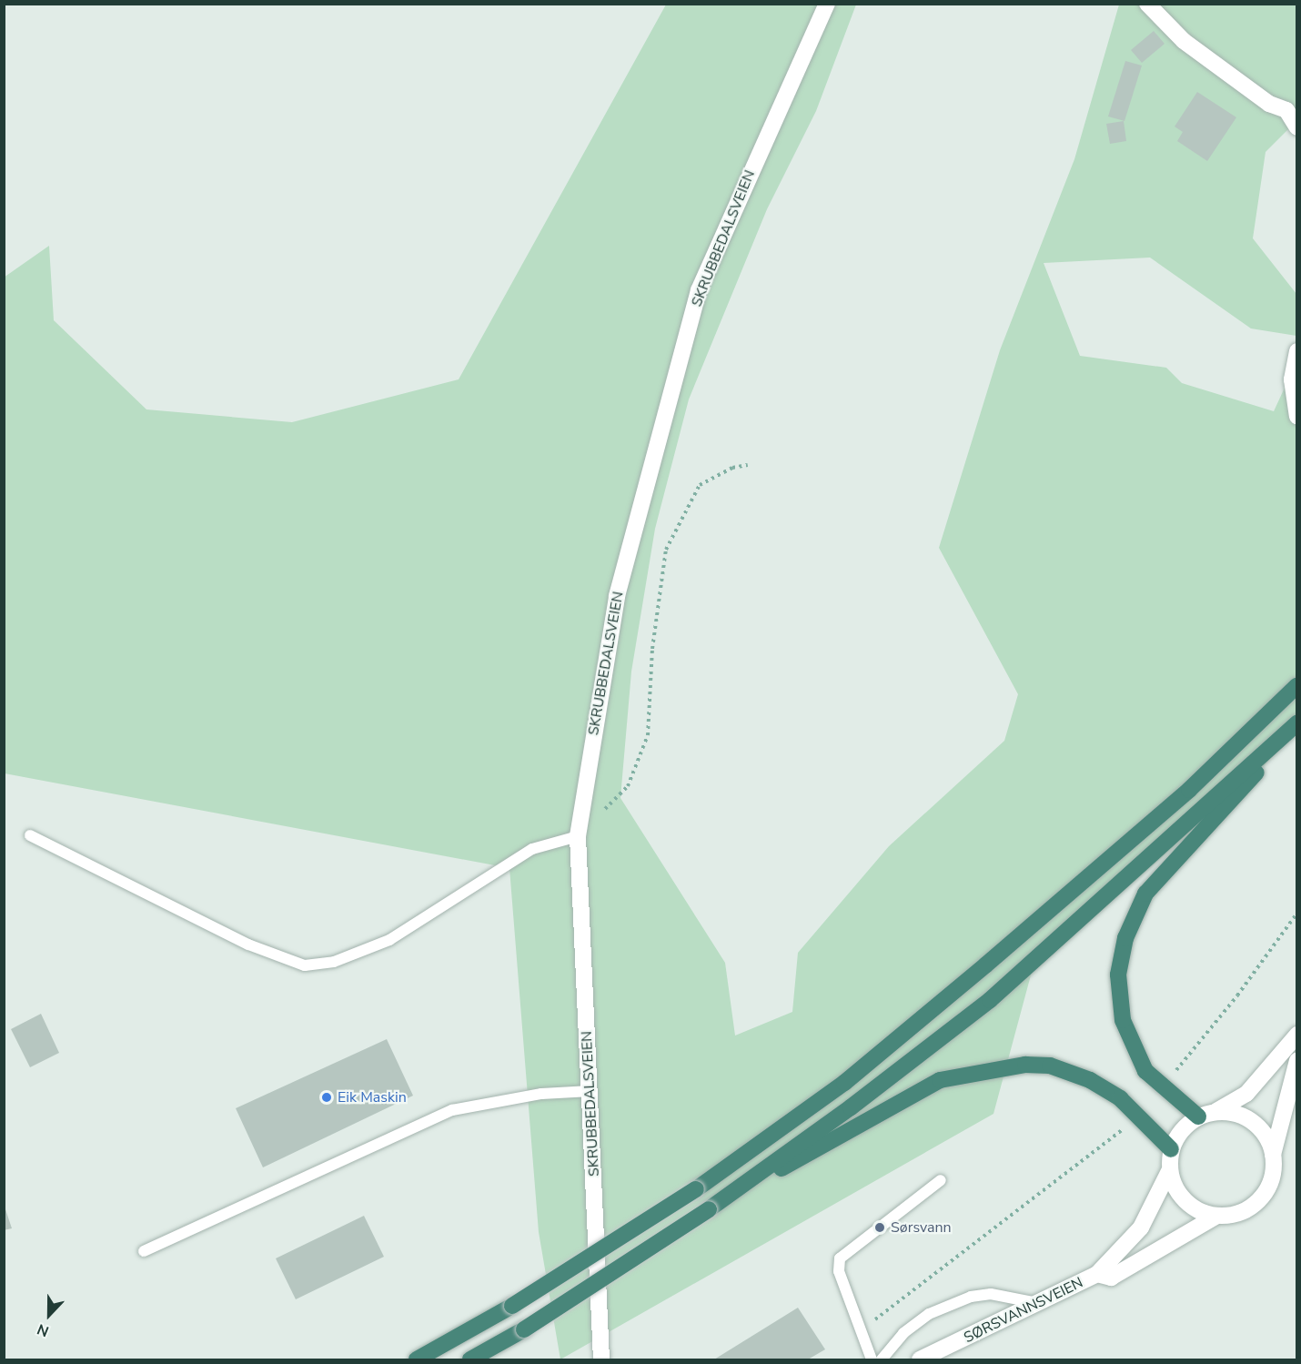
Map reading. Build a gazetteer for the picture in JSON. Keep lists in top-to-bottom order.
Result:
{
  "streets": {
    "street": ["SKRUBBEDALSVEIEN", "SØRSVANNSVEIEN"]
  },
  "places": ["Eik Maskin", "Sørsvann"],
  "north": "bottom"
}
